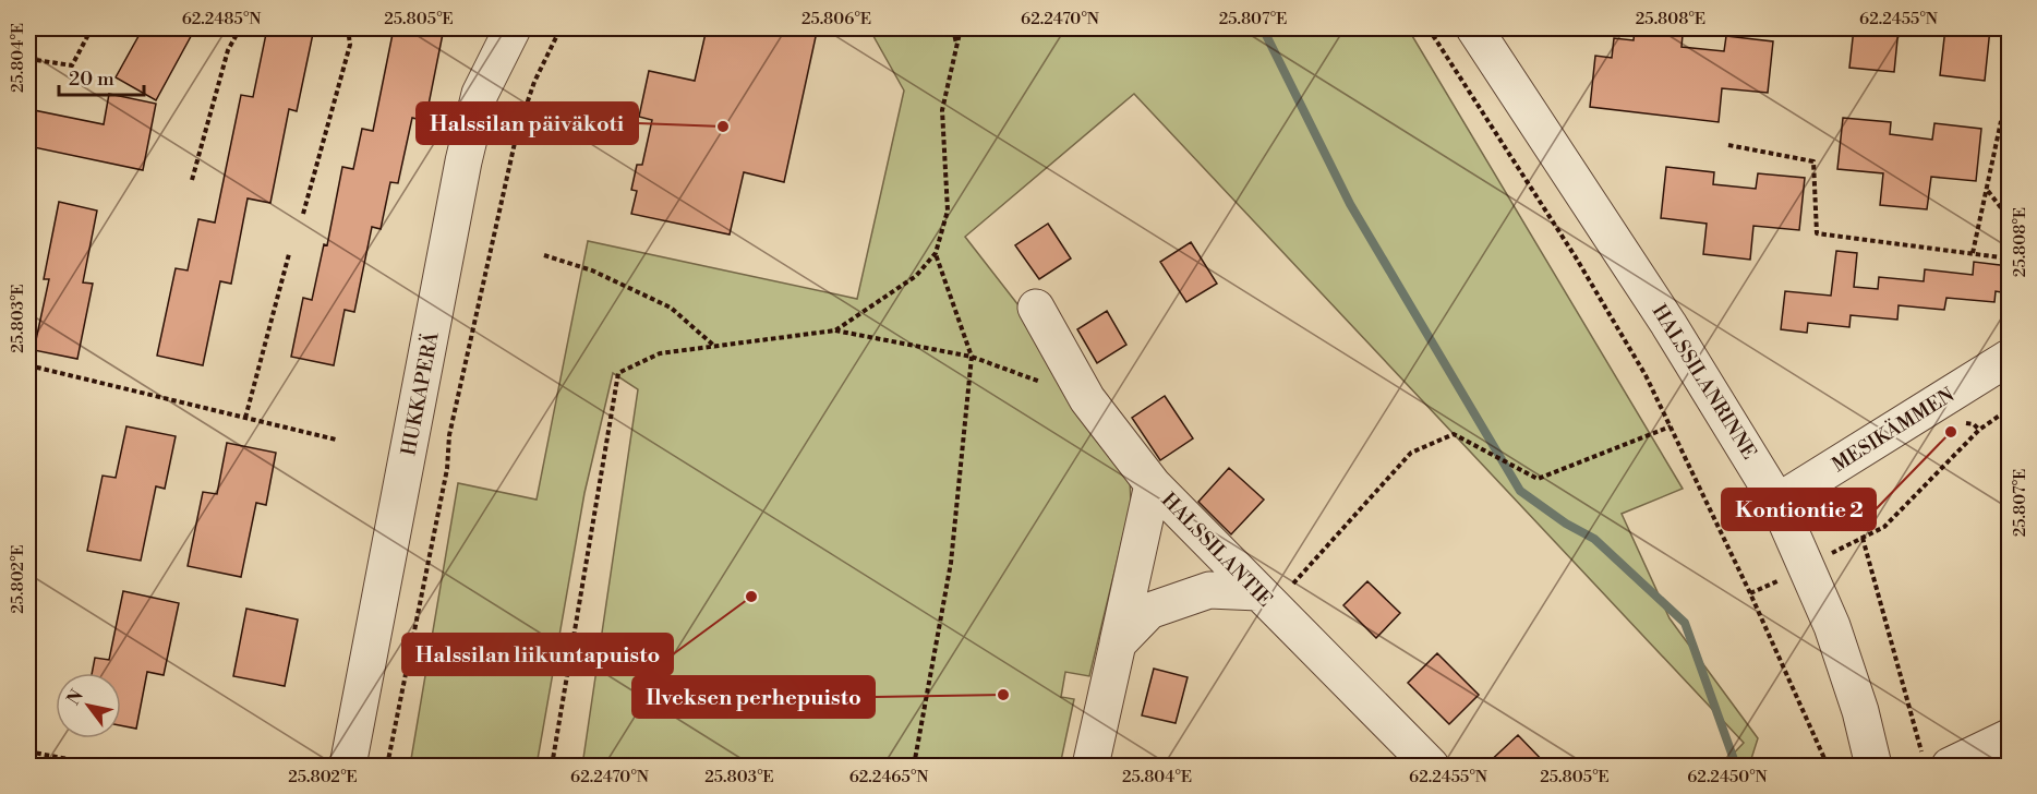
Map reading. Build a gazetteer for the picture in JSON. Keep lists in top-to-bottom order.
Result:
{
  "streets": {
    "street": [
      "HALSSILANRINNE",
      "HUKKAPERÄ",
      "MESIKÄMMEN",
      "HALSSILANTIE"
    ]
  },
  "crossings": [
    ["HALSSILANRINNE", "MESIKÄMMEN"]
  ],
  "places": [
    "Halssilan päiväkoti",
    "Kontiontie 2",
    "Halssilan liikuntapuisto",
    "Ilveksen perhepuisto"
  ],
  "scale_bar": "20 m",
  "north": "top left",
  "coordinates": [
    "62.2485°N",
    "25.805°E",
    "25.806°E",
    "62.2470°N",
    "25.807°E",
    "25.808°E",
    "62.2455°N",
    "25.804°E",
    "25.803°E",
    "25.802°E",
    "62.2465°N",
    "62.2450°N"
  ]
}
